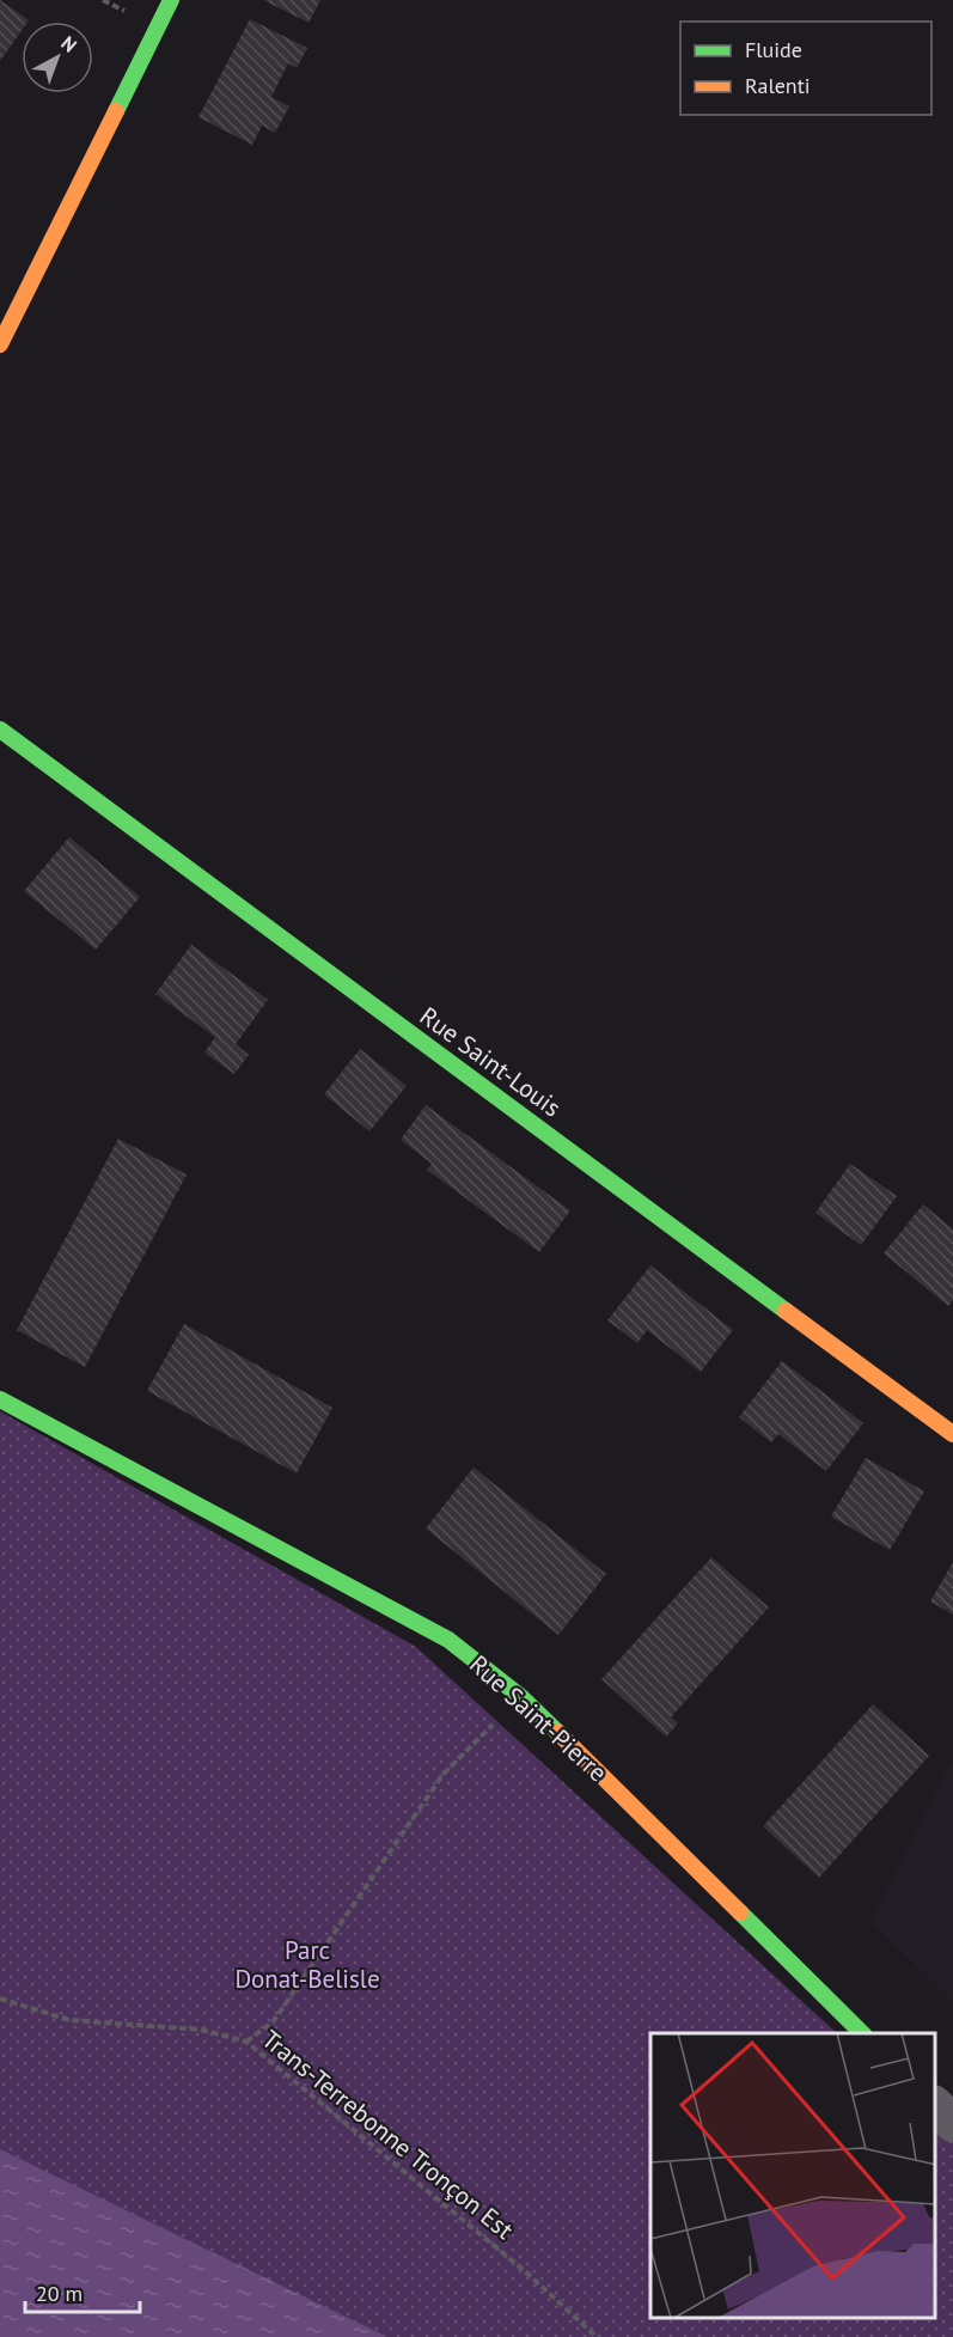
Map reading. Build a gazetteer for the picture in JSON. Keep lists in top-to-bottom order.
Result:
{
  "streets": {
    "street": ["Rue Saint-Louis", "Rue Saint-Pierre"],
    "path": ["Trans-Terrebonne Tronçon Est"]
  },
  "parks": ["Parc Donat-Belisle"],
  "legend": ["Fluide", "Ralenti"],
  "scale_bar": "20 m",
  "north": "top right"
}
